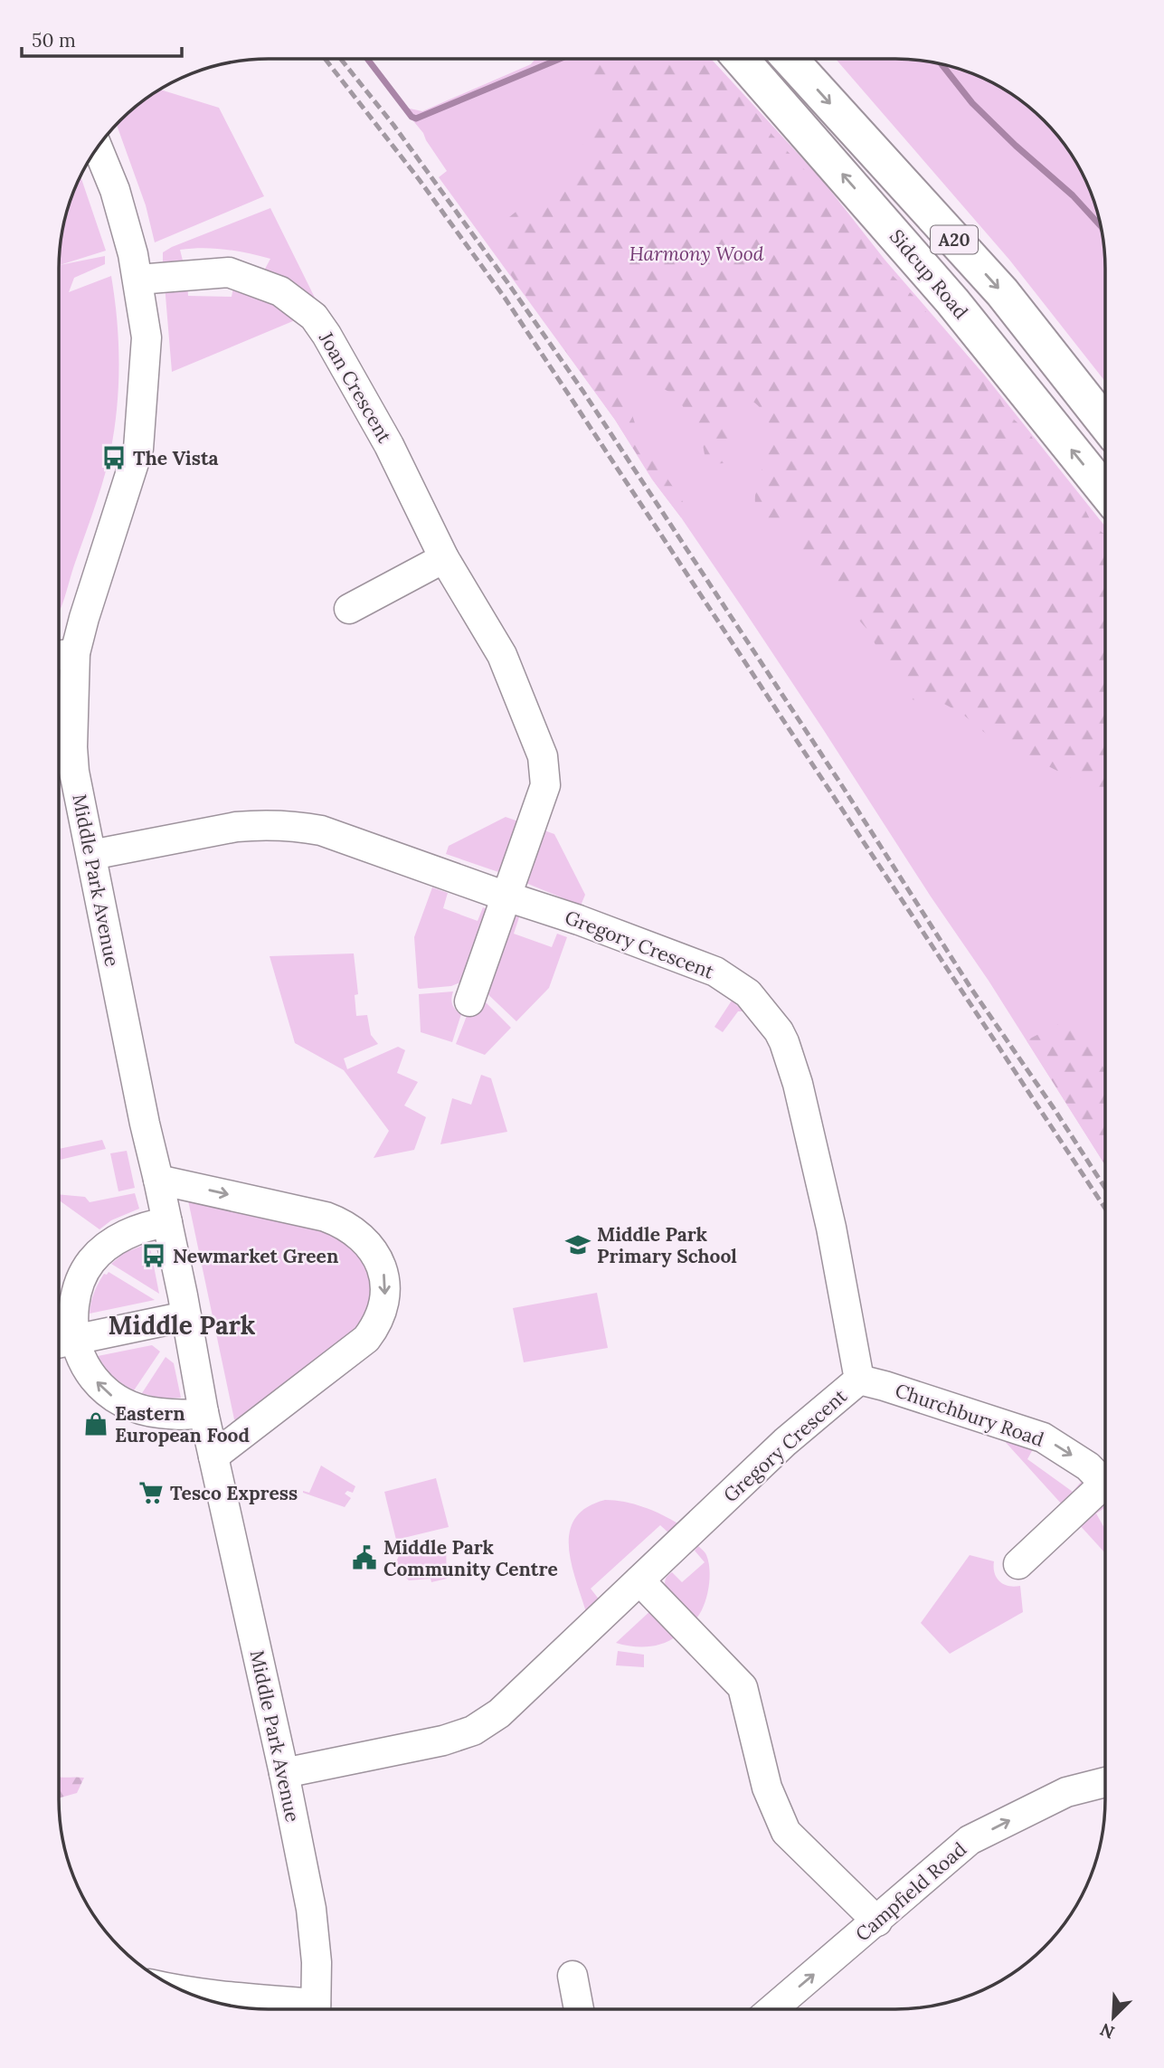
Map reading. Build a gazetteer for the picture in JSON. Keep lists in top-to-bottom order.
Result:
{
  "streets": {
    "highway": ["A20", "Sidcup Road"],
    "street": [
      "Joan Crescent",
      "Middle Park Avenue",
      "Gregory Crescent",
      "Churchbury Road",
      "Campfield Road"
    ]
  },
  "crossings": [
    ["Joan Crescent", "Middle Park Avenue"],
    ["Joan Crescent", "Gregory Crescent"],
    ["Middle Park Avenue", "Gregory Crescent"],
    ["Gregory Crescent", "Churchbury Road"]
  ],
  "one_way": ["Churchbury Road", "Campfield Road"],
  "districts": ["Middle Park"],
  "parks": ["Harmony Wood"],
  "places": {
    "bus stop": ["The Vista", "Newmarket Green"],
    "school or university": ["Middle Park Primary School"],
    "shop": ["Eastern European Food"],
    "supermarket": ["Tesco Express"],
    "public building": ["Middle Park Community Centre"]
  },
  "scale_bar": "50 m",
  "north": "bottom left"
}
